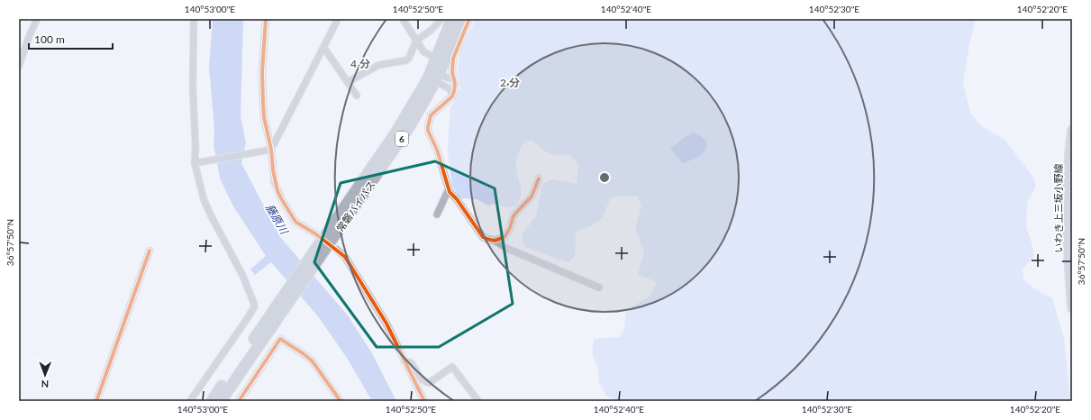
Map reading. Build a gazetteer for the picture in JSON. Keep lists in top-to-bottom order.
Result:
{
  "streets": {
    "highway": ["6", "常磐バイパス"],
    "main road": ["いわき上三坂小野線"]
  },
  "water": ["藤原川"],
  "scale_bar": "100 m",
  "north": "bottom",
  "coordinates": [
    "140°53'00\"E",
    "140°52'50\"E",
    "140°52'40\"E",
    "140°52'30\"E",
    "140°52'20\"E",
    "36°57'50\"N"
  ],
  "rings": ["4 分", "2 分"]
}
